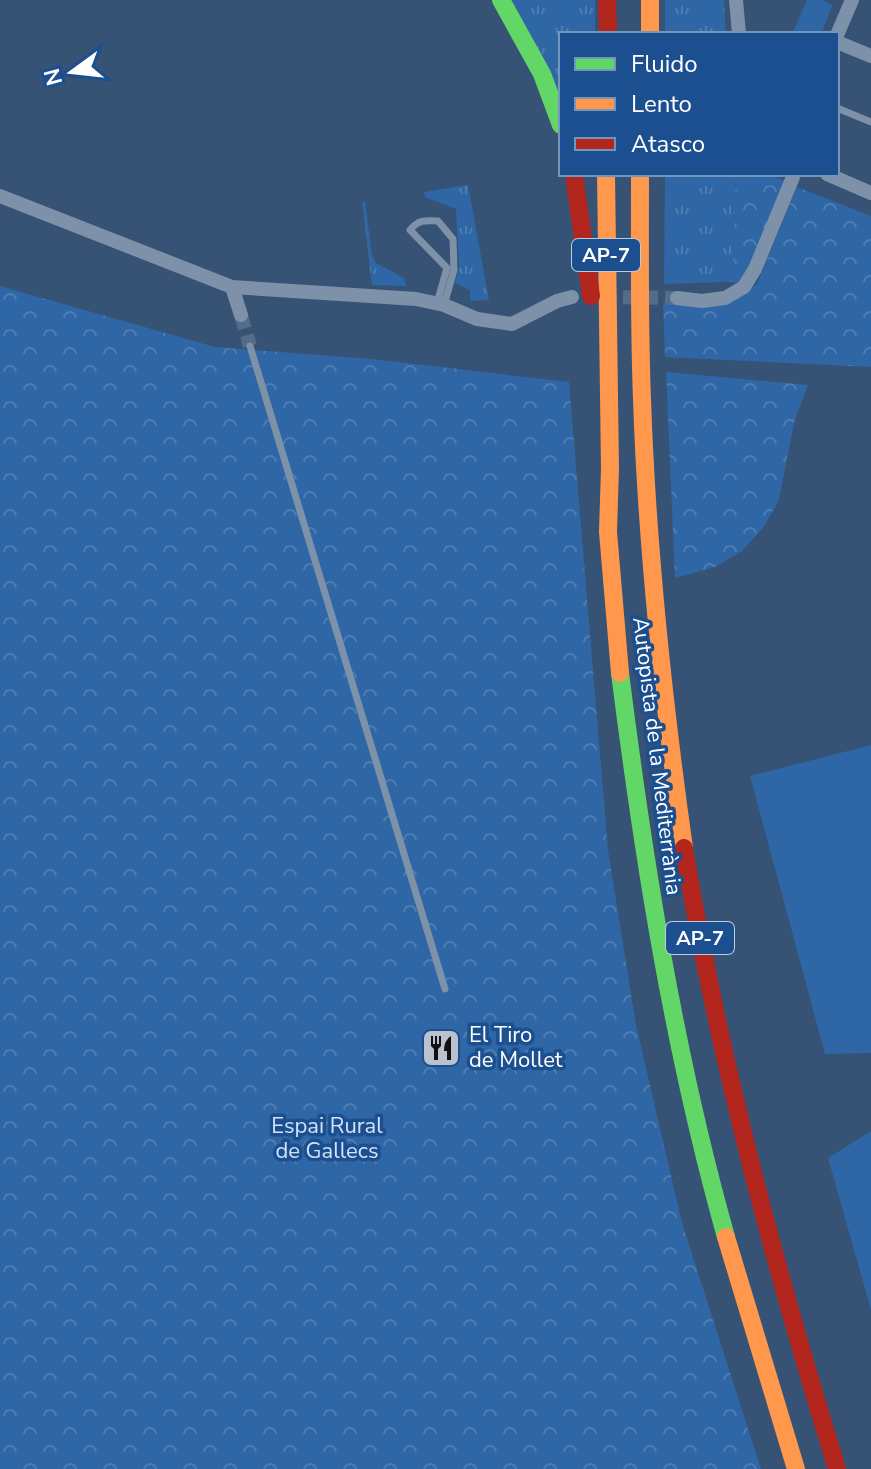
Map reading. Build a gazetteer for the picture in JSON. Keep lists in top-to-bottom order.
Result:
{
  "streets": {
    "highway": ["AP-7", "Autopista de la Mediterrània"]
  },
  "parks": ["Espai Rural de Gallecs"],
  "places": {
    "restaurant": ["El Tiro de Mollet"]
  },
  "legend": ["Fluido", "Lento", "Atasco"],
  "north": "left"
}
